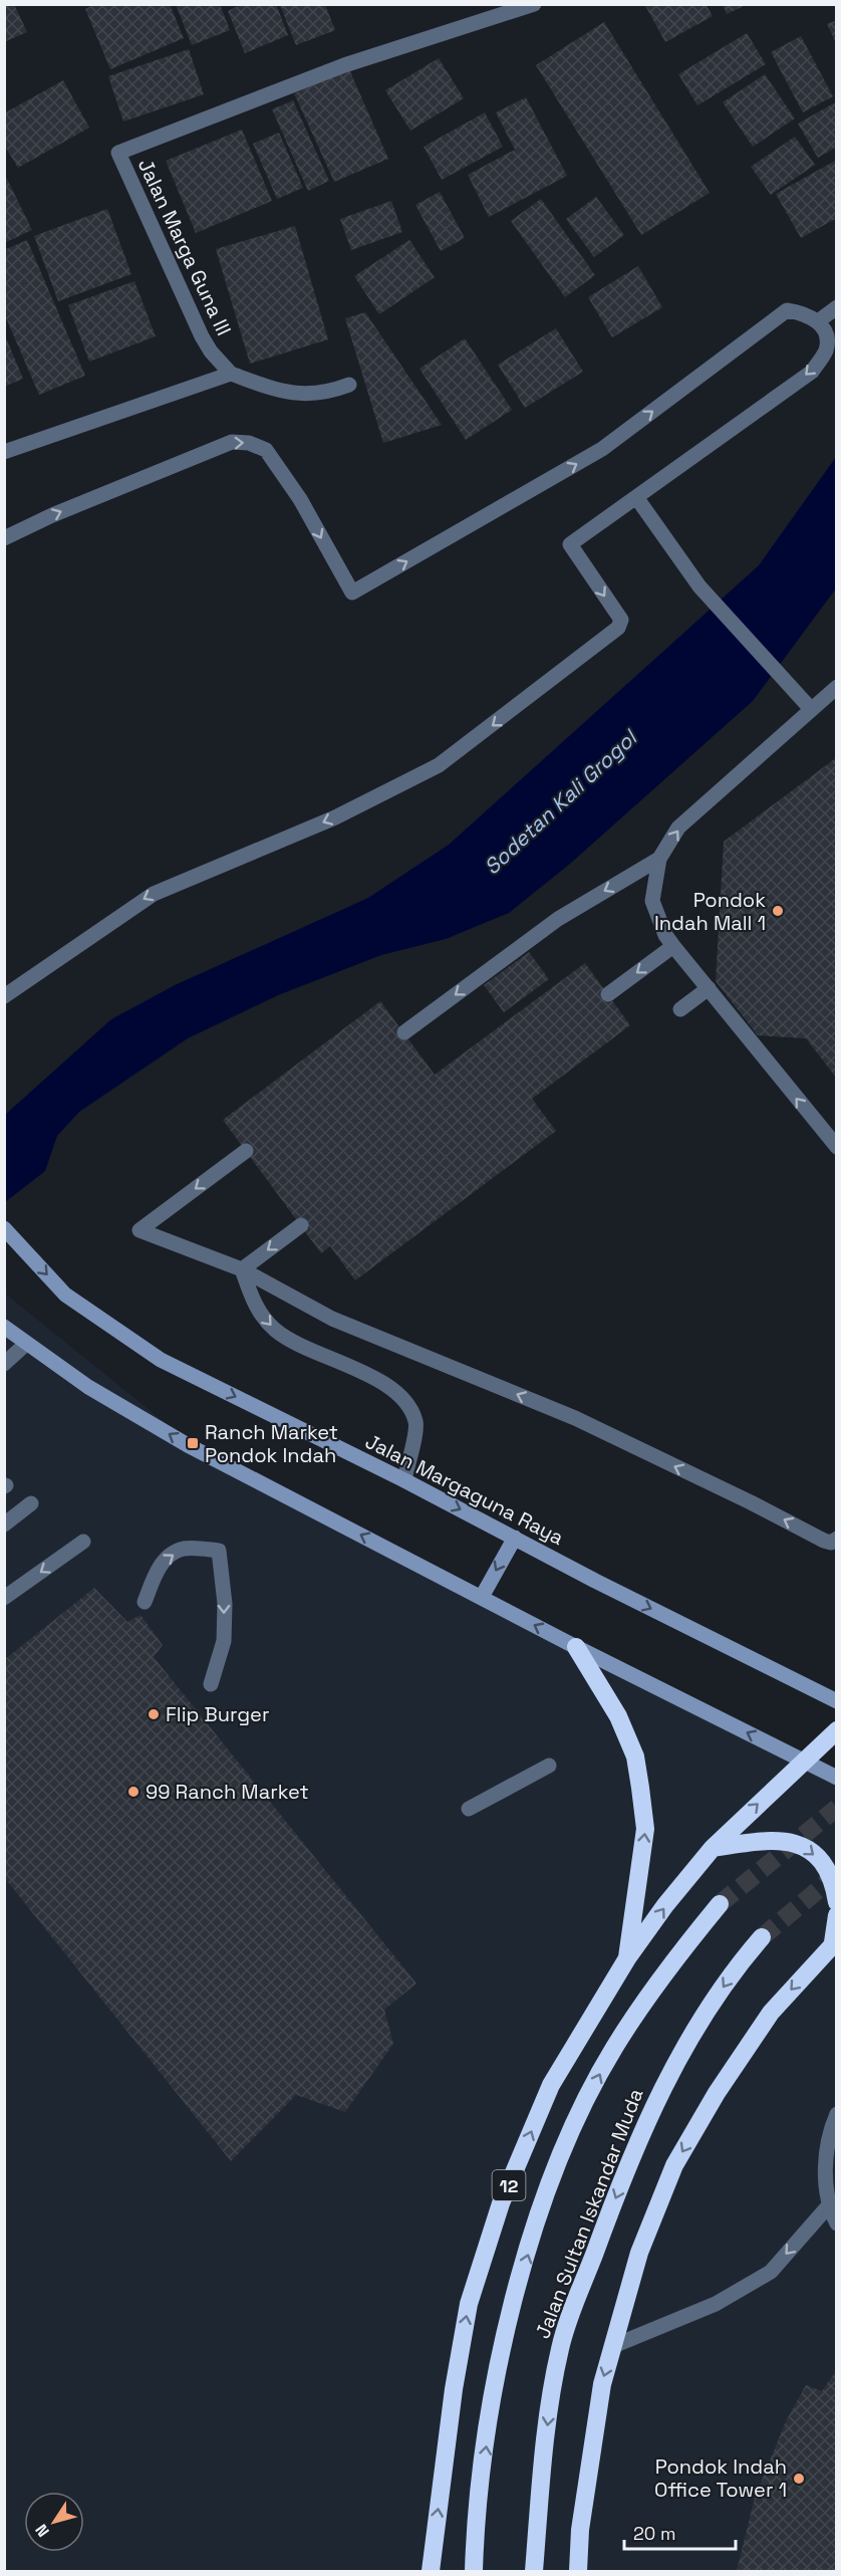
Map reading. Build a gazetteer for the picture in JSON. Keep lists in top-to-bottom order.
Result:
{
  "streets": {
    "highway": ["12", "Jalan Sultan Iskandar Muda"],
    "main road": ["Jalan Margaguna Raya"],
    "street": ["Jalan Marga Guna III"]
  },
  "water": ["Sodetan Kali Grogol"],
  "places": {
    "other": [
      "Pondok Indah Mall 1",
      "Flip Burger",
      "99 Ranch Market",
      "Pondok Indah Office Tower 1"
    ],
    "transit": ["Ranch Market Pondok Indah"]
  },
  "scale_bar": "20 m",
  "north": "bottom left"
}
